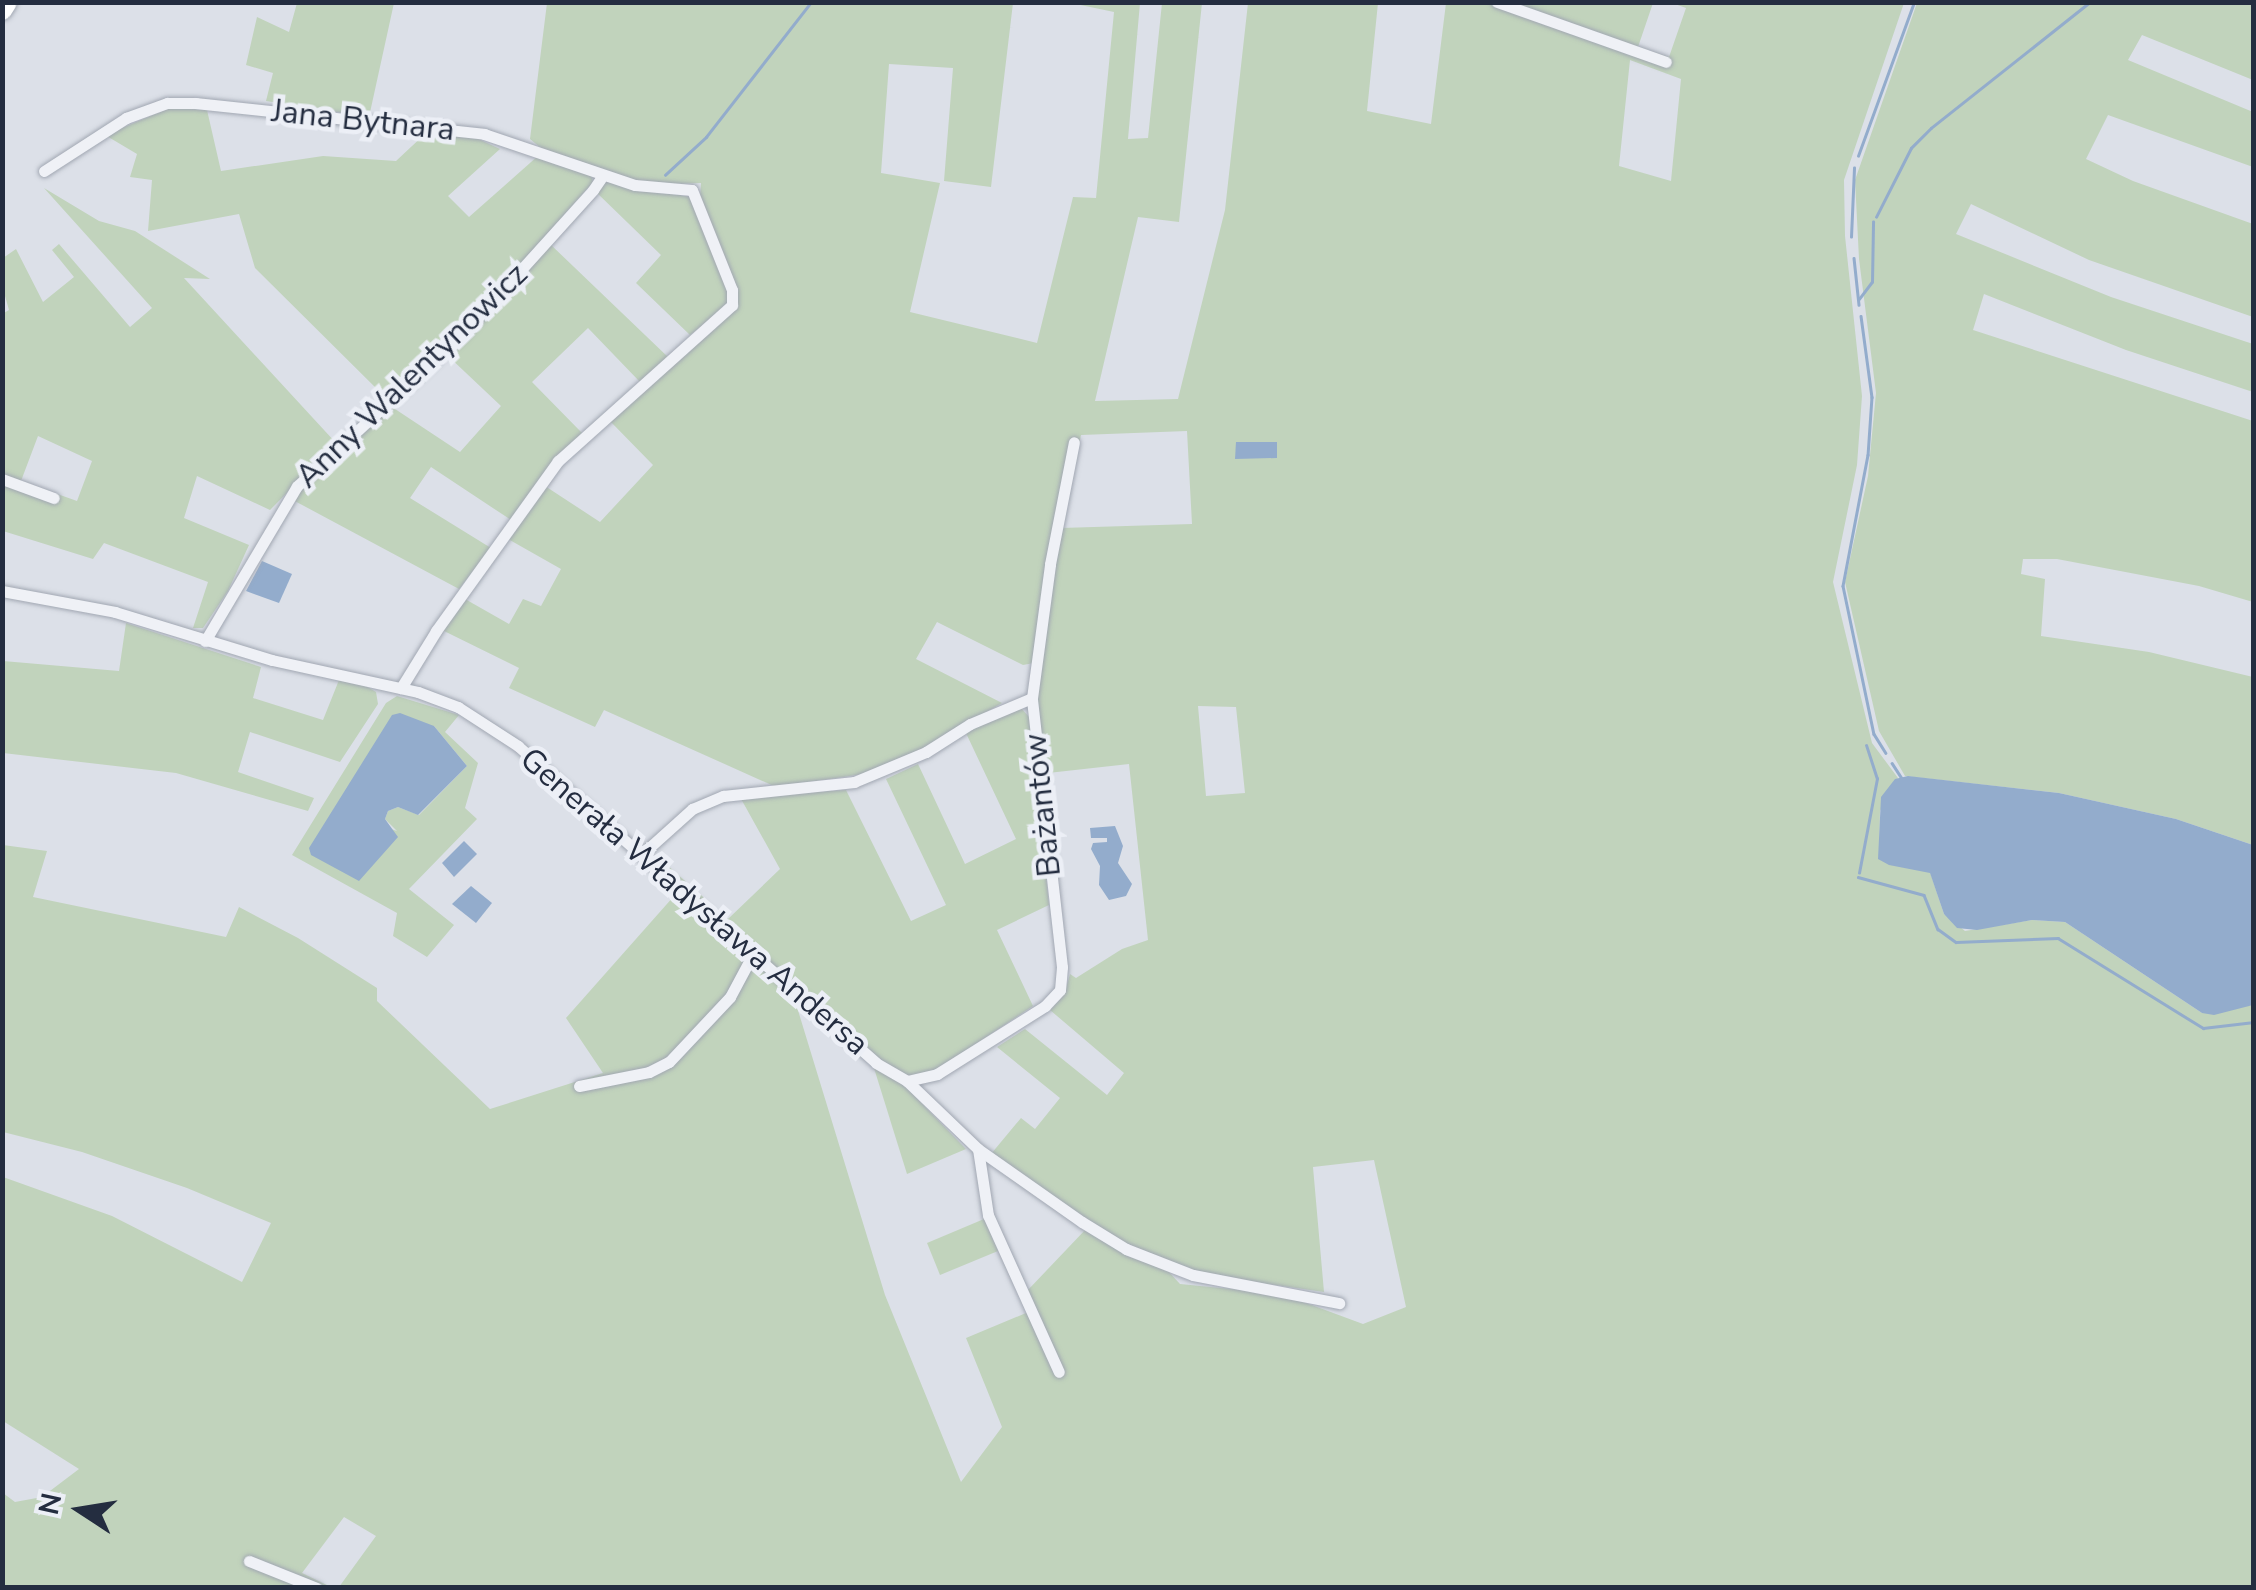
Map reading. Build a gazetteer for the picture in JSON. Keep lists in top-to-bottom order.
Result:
{
  "streets": {
    "street": [
      "Jana Bytnara",
      "Anny Walentynowicz",
      "Bażantów",
      "Generała Władysława Andersa"
    ]
  },
  "crossings": [
    ["Jana Bytnara", "Anny Walentynowicz"],
    ["Jana Bytnara", "Generała Władysława Andersa"],
    ["Anny Walentynowicz", "Generała Władysława Andersa"],
    ["Bażantów", "Generała Władysława Andersa"]
  ],
  "north": "left"
}
